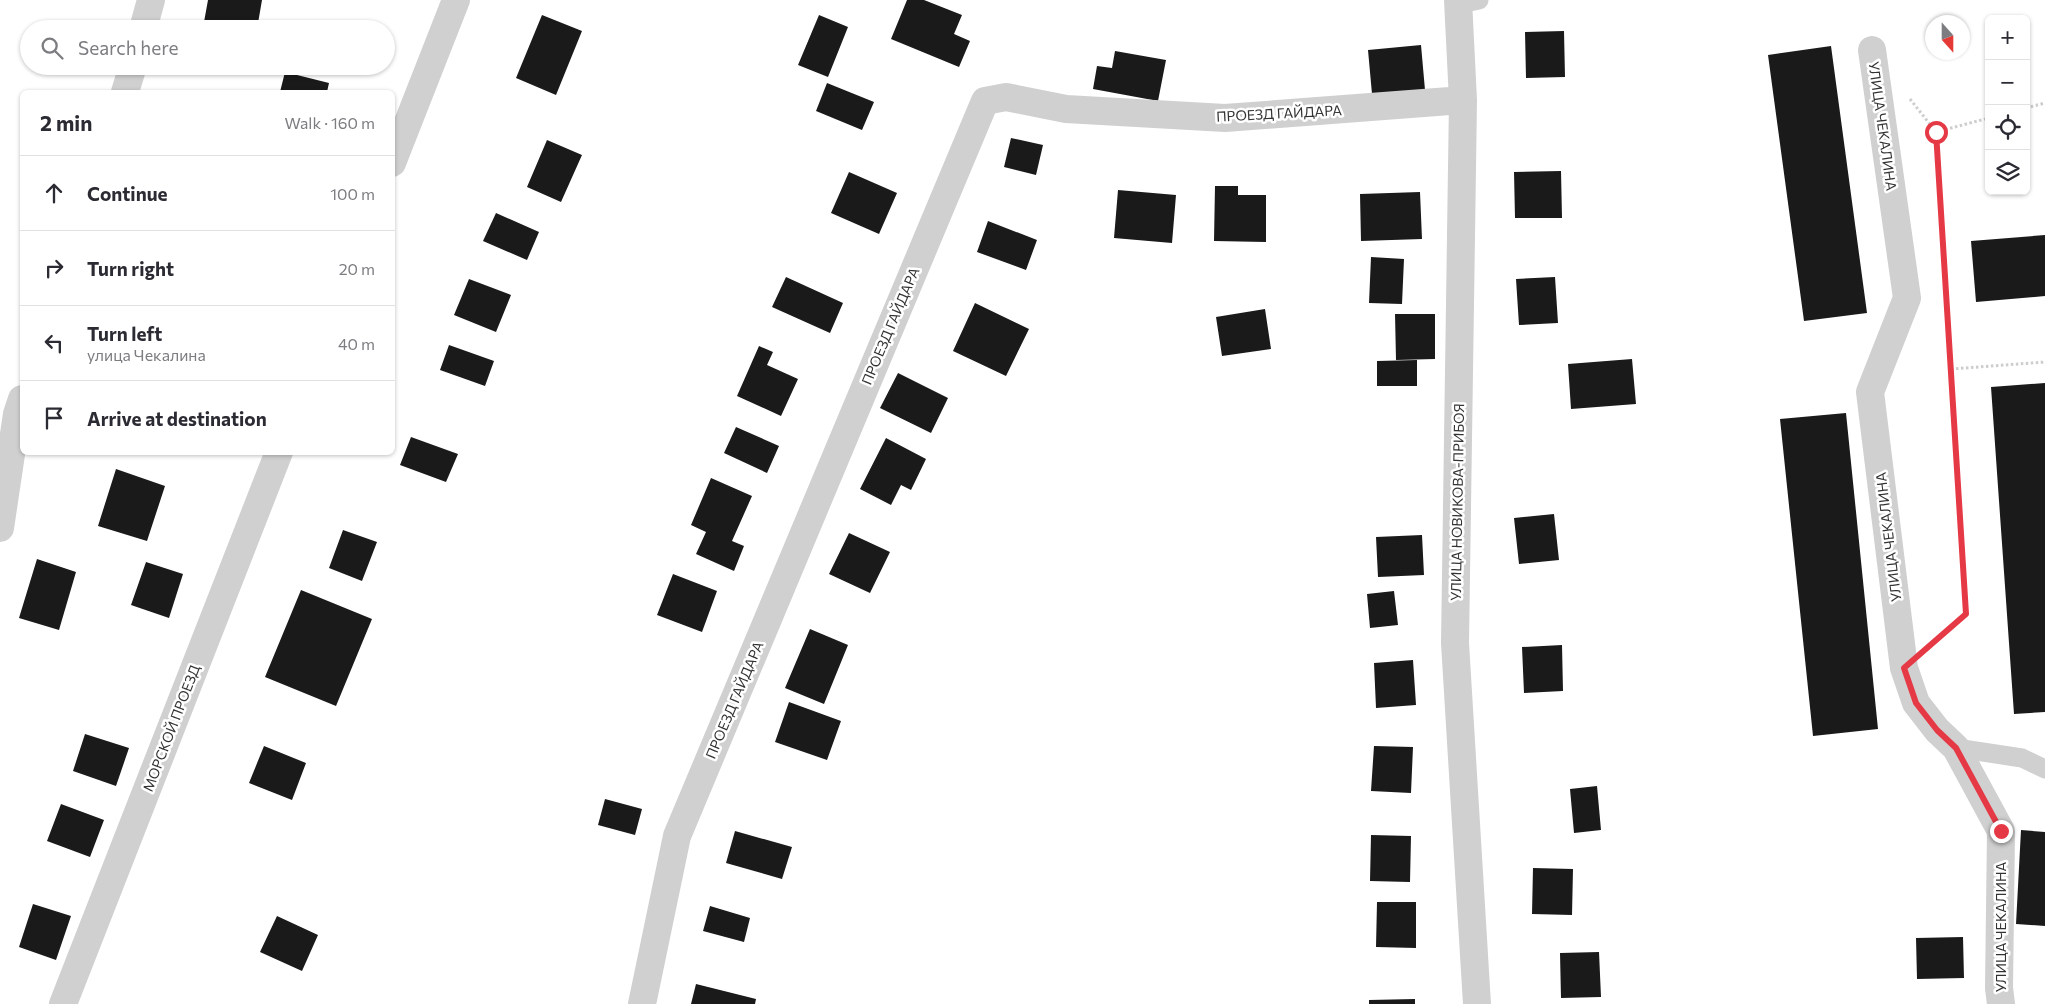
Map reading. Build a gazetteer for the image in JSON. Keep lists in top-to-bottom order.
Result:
{
  "streets": {
    "street": [
      "ПРОЕЗД ГАЙДАРА",
      "УЛИЦА ЧЕКАЛИНА",
      "УЛИЦА НОВИКОВА-ПРИБОЯ",
      "МОРСКОЙ ПРОЕЗД"
    ]
  },
  "crossings": [
    ["ПРОЕЗД ГАЙДАРА", "УЛИЦА НОВИКОВА-ПРИБОЯ"]
  ],
  "north": "bottom",
  "page": {
    "map_buttons": ["+", "−"],
    "search": "Search here",
    "heading": ["2 min", "Walk · 160 m"],
    "list": [
      ["Continue", "100 m"],
      ["Turn right", "20 m"],
      ["Turn left", "улица Чекалина", "40 m"],
      "Arrive at destination"
    ]
  }
}
